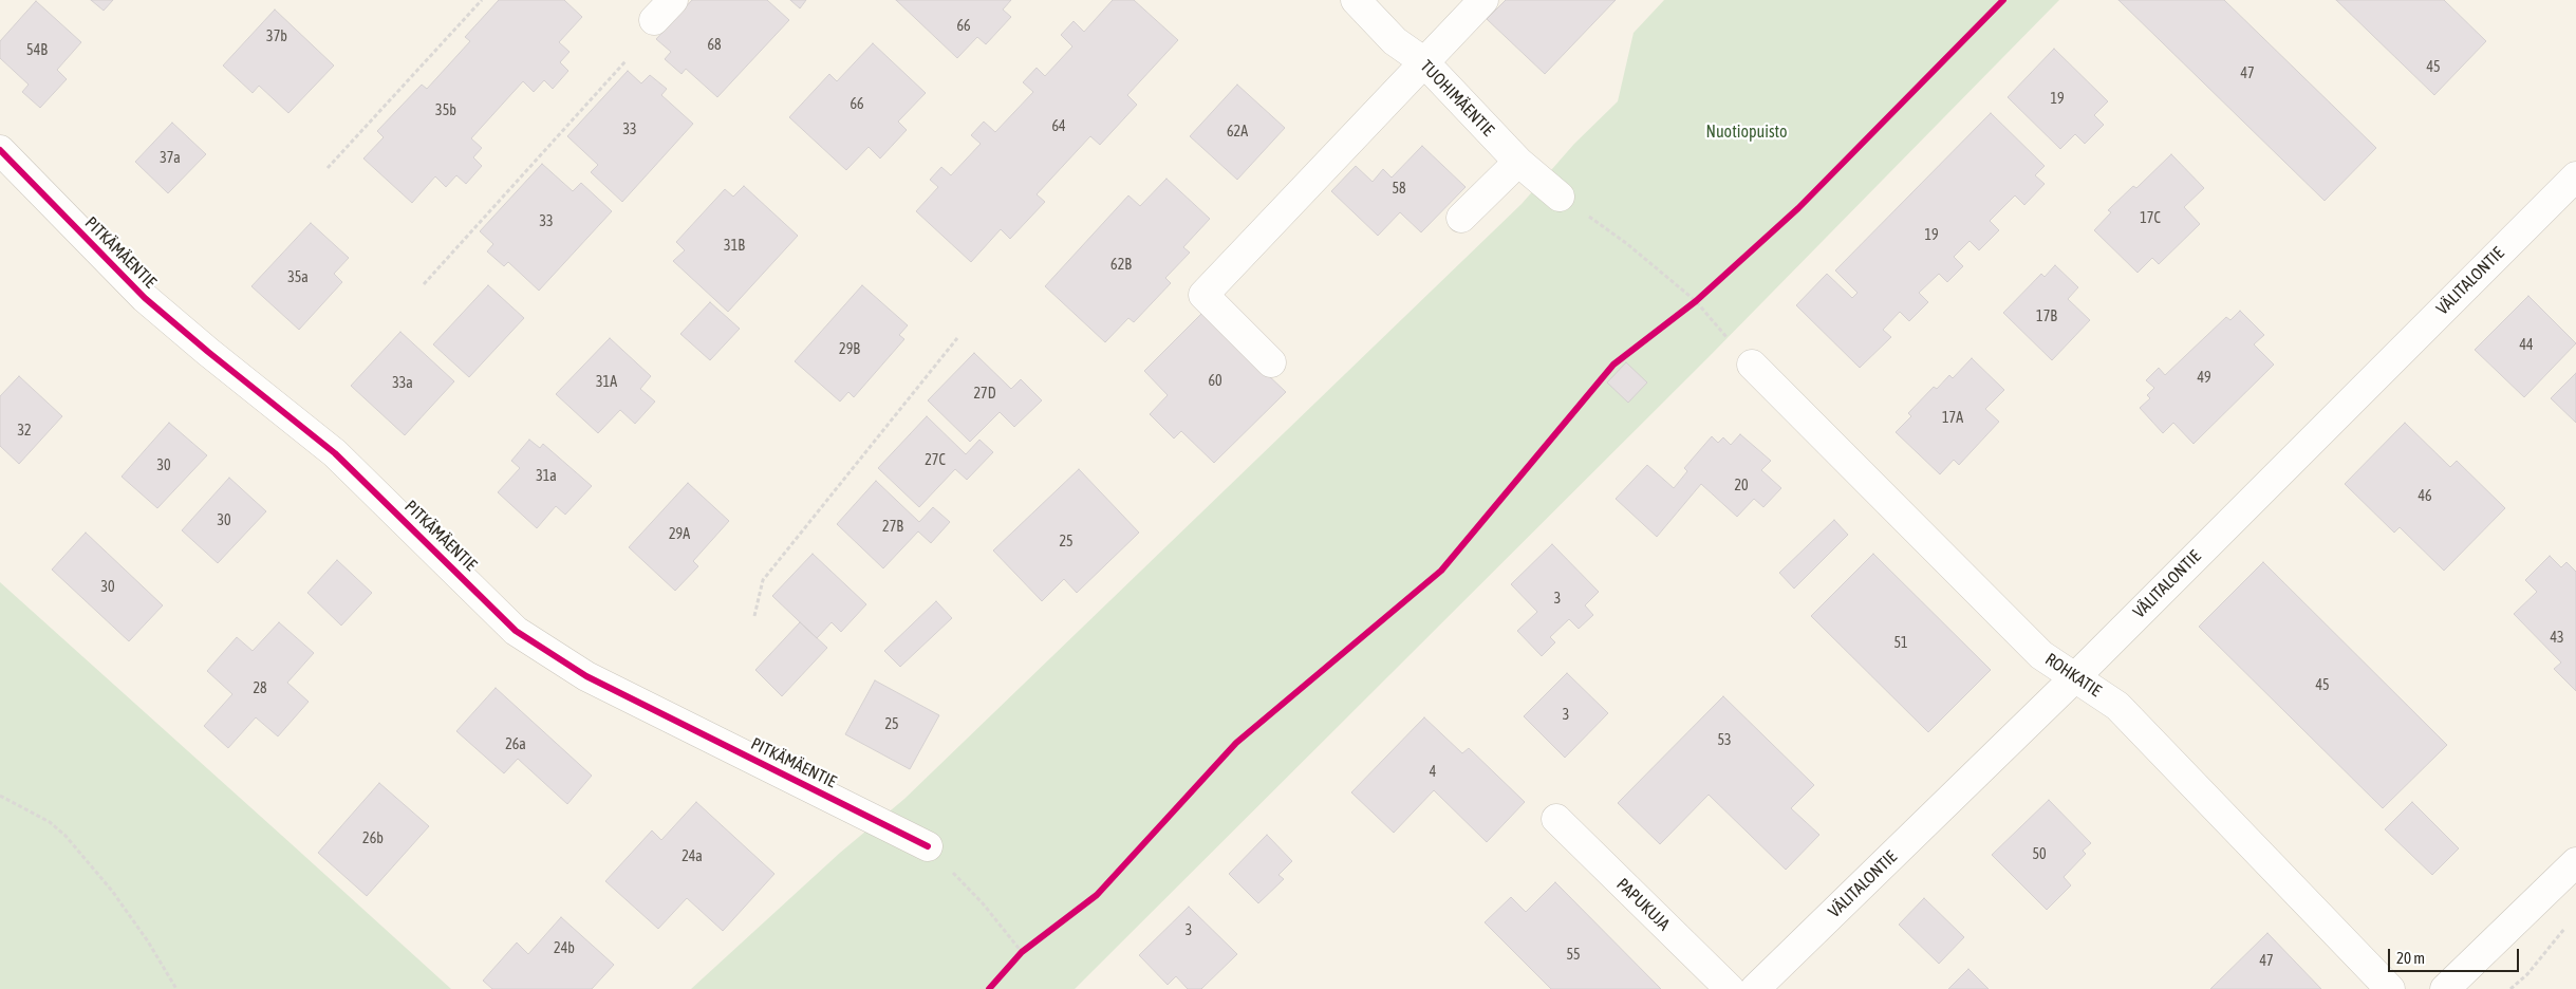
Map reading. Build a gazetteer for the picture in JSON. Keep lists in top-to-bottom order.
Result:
{
  "streets": {
    "street": [
      "TUOHIMÄENTIE",
      "PITKÄMÄENTIE",
      "VÄLITALONTIE",
      "ROHKATIE",
      "PAPUKUJA"
    ]
  },
  "crossings": [
    ["VÄLITALONTIE", "ROHKATIE"]
  ],
  "parks": ["Nuotiopuisto"],
  "house_numbers": [
    "66",
    "37b",
    "68",
    "54B",
    "45",
    "47",
    "19",
    "66",
    "35b",
    "64",
    "33",
    "62A",
    "37a",
    "58",
    "17C",
    "33",
    "19",
    "31B",
    "62B",
    "35a",
    "17B",
    "44",
    "29B",
    "49",
    "60",
    "31A",
    "33a",
    "27D",
    "17A",
    "32",
    "27C",
    "30",
    "31a",
    "20",
    "46",
    "30",
    "27B",
    "29A",
    "25",
    "30",
    "3",
    "43",
    "51",
    "45",
    "28",
    "3",
    "25",
    "53",
    "26a",
    "4",
    "26b",
    "50",
    "24a",
    "3",
    "24b",
    "55",
    "47"
  ],
  "scale_bar": "20 m"
}
